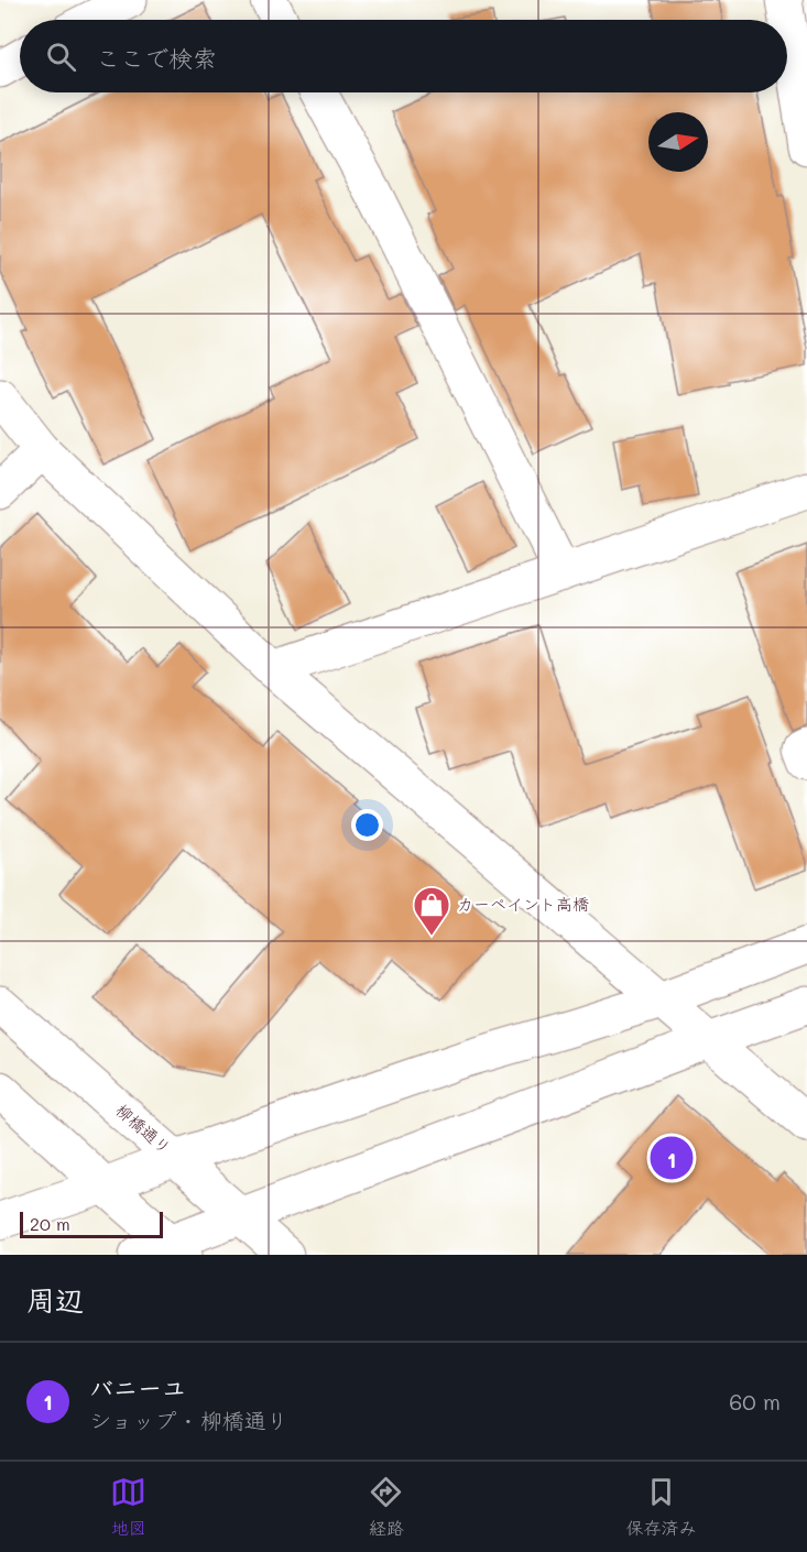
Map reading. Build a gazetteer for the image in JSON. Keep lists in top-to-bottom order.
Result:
{
  "streets": {
    "street": ["柳橋通り"]
  },
  "places": {
    "shop": ["カーペイント高橋"]
  },
  "scale_bar": "20 m",
  "north": "right",
  "page": {
    "search": "ここで検索",
    "pins": "1",
    "scale": "20 m",
    "heading": "周辺",
    "list": [
      {
        "mark": "1",
        "name": "バニーユ",
        "note": "ショップ · 柳橋通り",
        "value": "60 m"
      }
    ],
    "nav": ["地図", "経路", "保存済み"]
  }
}
